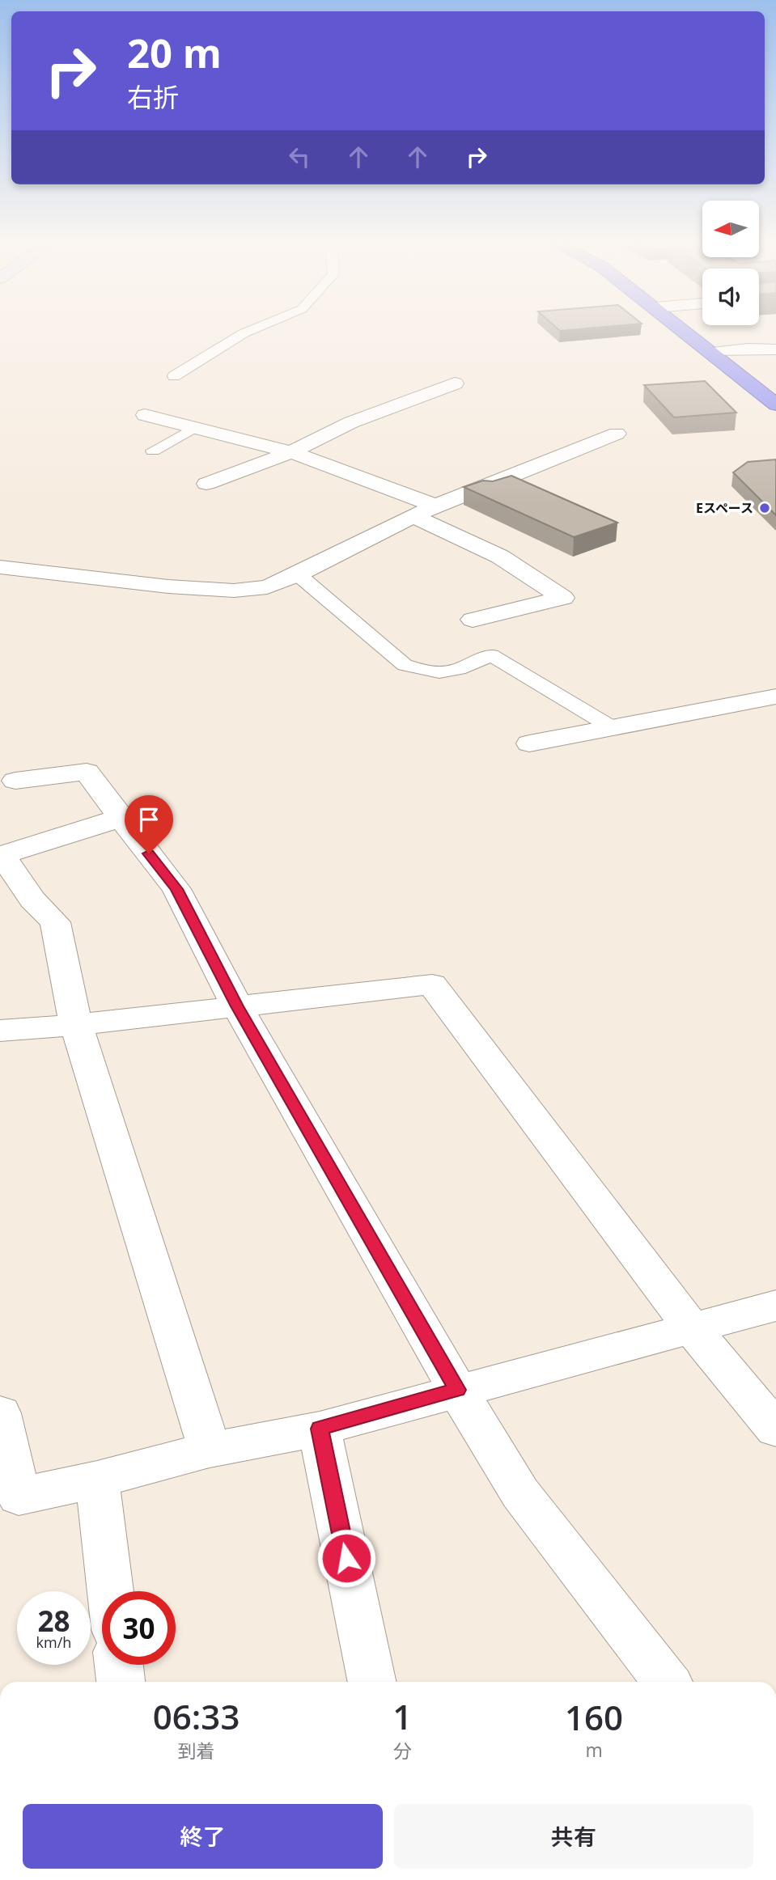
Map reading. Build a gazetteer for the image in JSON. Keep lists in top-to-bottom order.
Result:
{
  "places": ["Eスペース"],
  "north": "left",
  "page": {
    "turn": ["20 m", "右折"],
    "speed": "28 km/h",
    "limit": "30",
    "eta": [
      "06:33",
      "到着",
      "1",
      "分",
      "160",
      "m"
    ],
    "buttons": ["終了", "共有"]
  }
}
